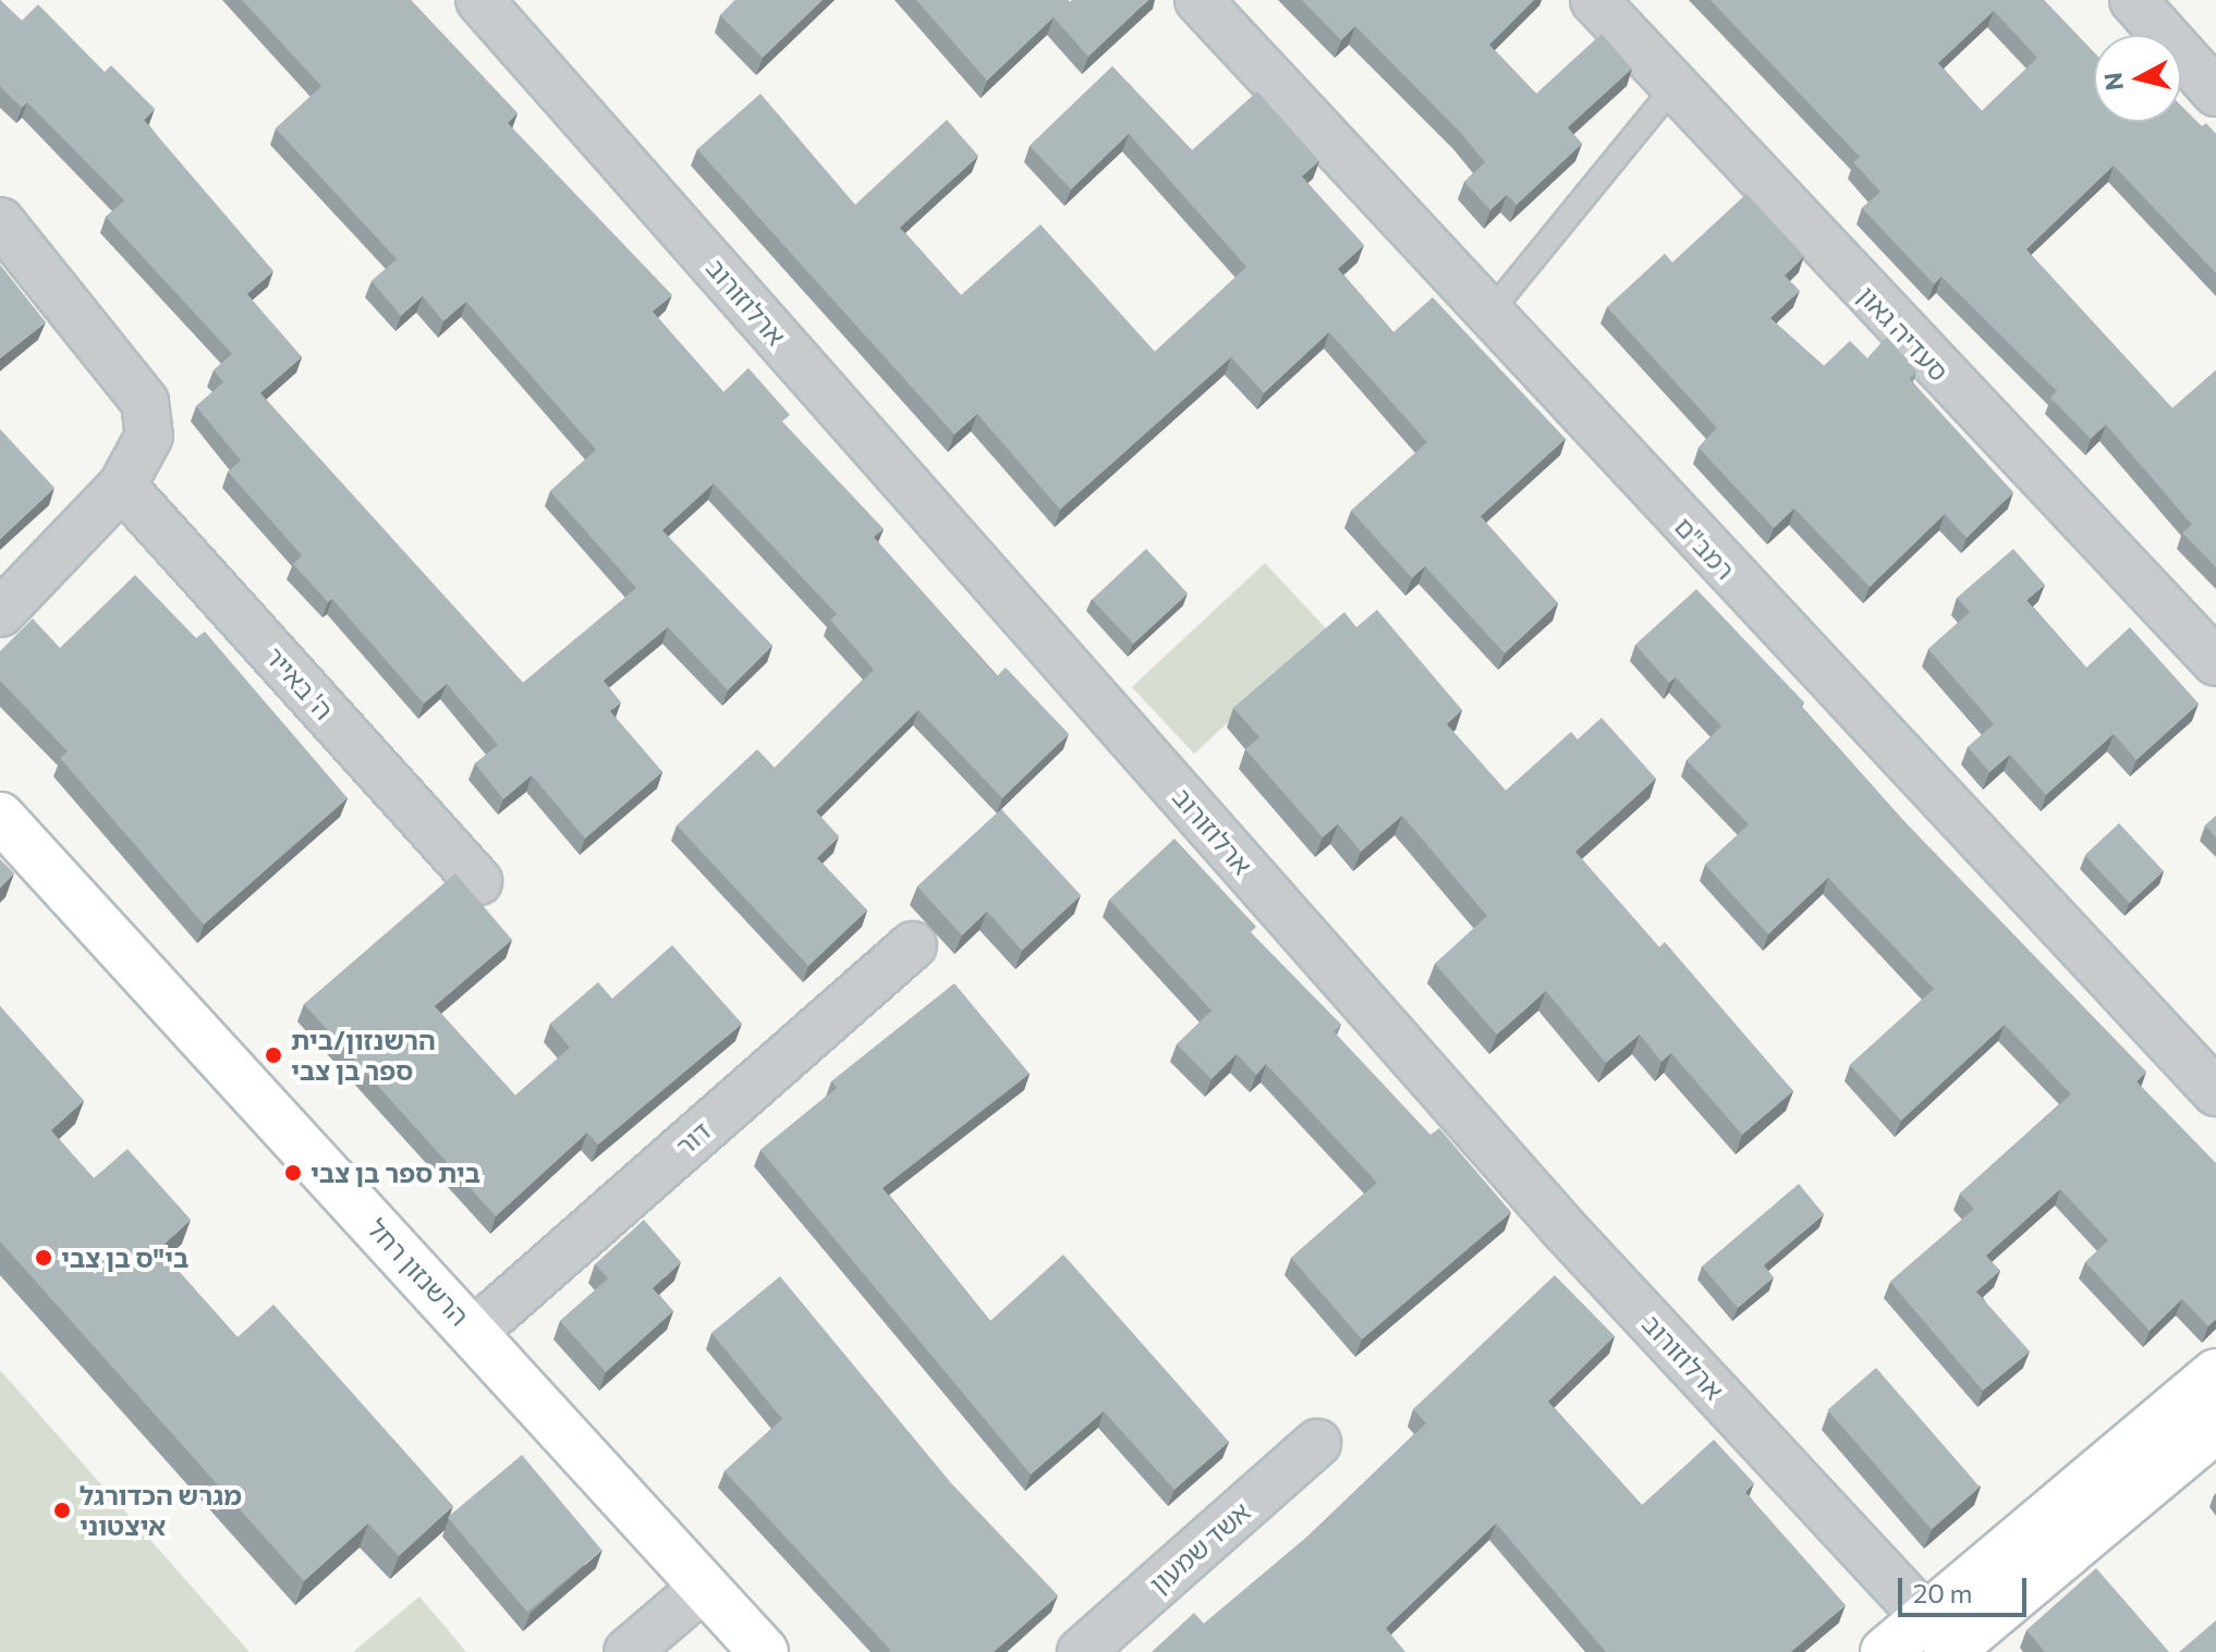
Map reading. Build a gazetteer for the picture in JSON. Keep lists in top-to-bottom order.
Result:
{
  "streets": {
    "street": [
      "ארלוזורוב",
      "סעדיה גאון",
      "רמב\"ם",
      "ה' באייר",
      "דור",
      "הרשנזון רחל",
      "אשד שמעון"
    ]
  },
  "crossings": [
    ["דור", "הרשנזון רחל"]
  ],
  "places": [
    "הרשנזון/בית ספר בן צבי",
    "בית ספר בן צבי",
    "בי\"ס בן צבי",
    "מגרש הכדורגל איצטוני"
  ],
  "scale_bar": "20 m",
  "north": "left"
}
